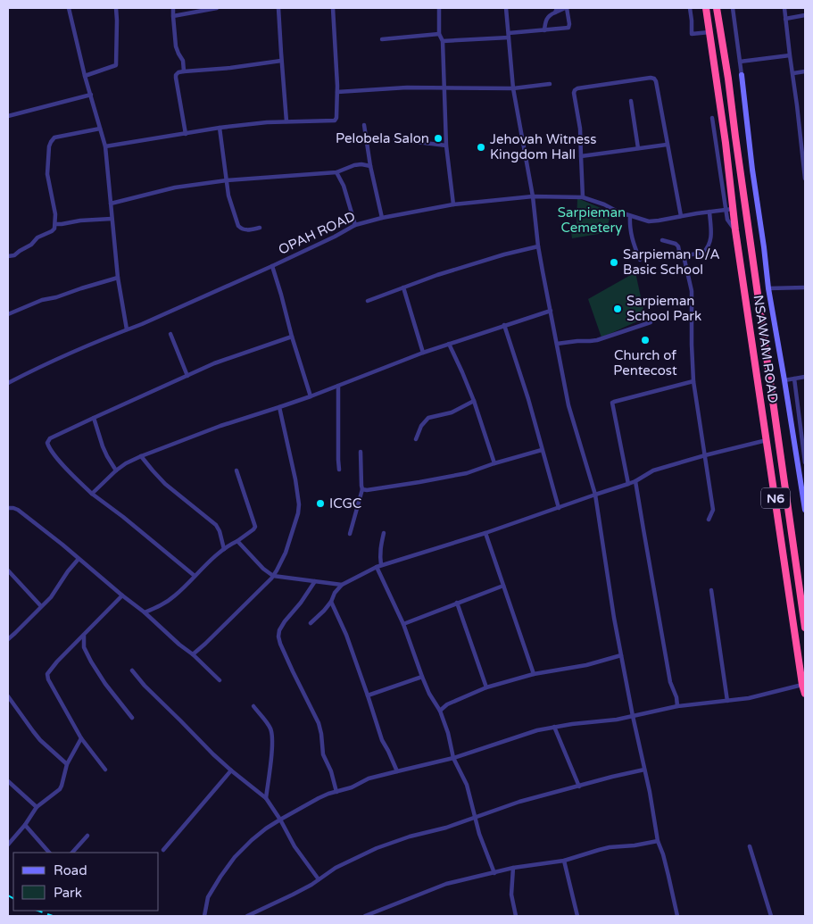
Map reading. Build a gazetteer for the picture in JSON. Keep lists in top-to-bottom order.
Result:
{
  "streets": {
    "highway": ["NSAWAM ROAD", "N6"],
    "street": ["OPAH ROAD"]
  },
  "crossings": [
    ["OPAH ROAD", "NSAWAM ROAD"]
  ],
  "parks": ["Sarpieman Cemetery"],
  "places": [
    "Pelobela Salon",
    "Jehovah Witness Kingdom Hall",
    "Sarpieman D/A Basic School",
    "Sarpieman School Park",
    "Church of Pentecost",
    "ICGC"
  ],
  "legend": ["Road", "Park"]
}
